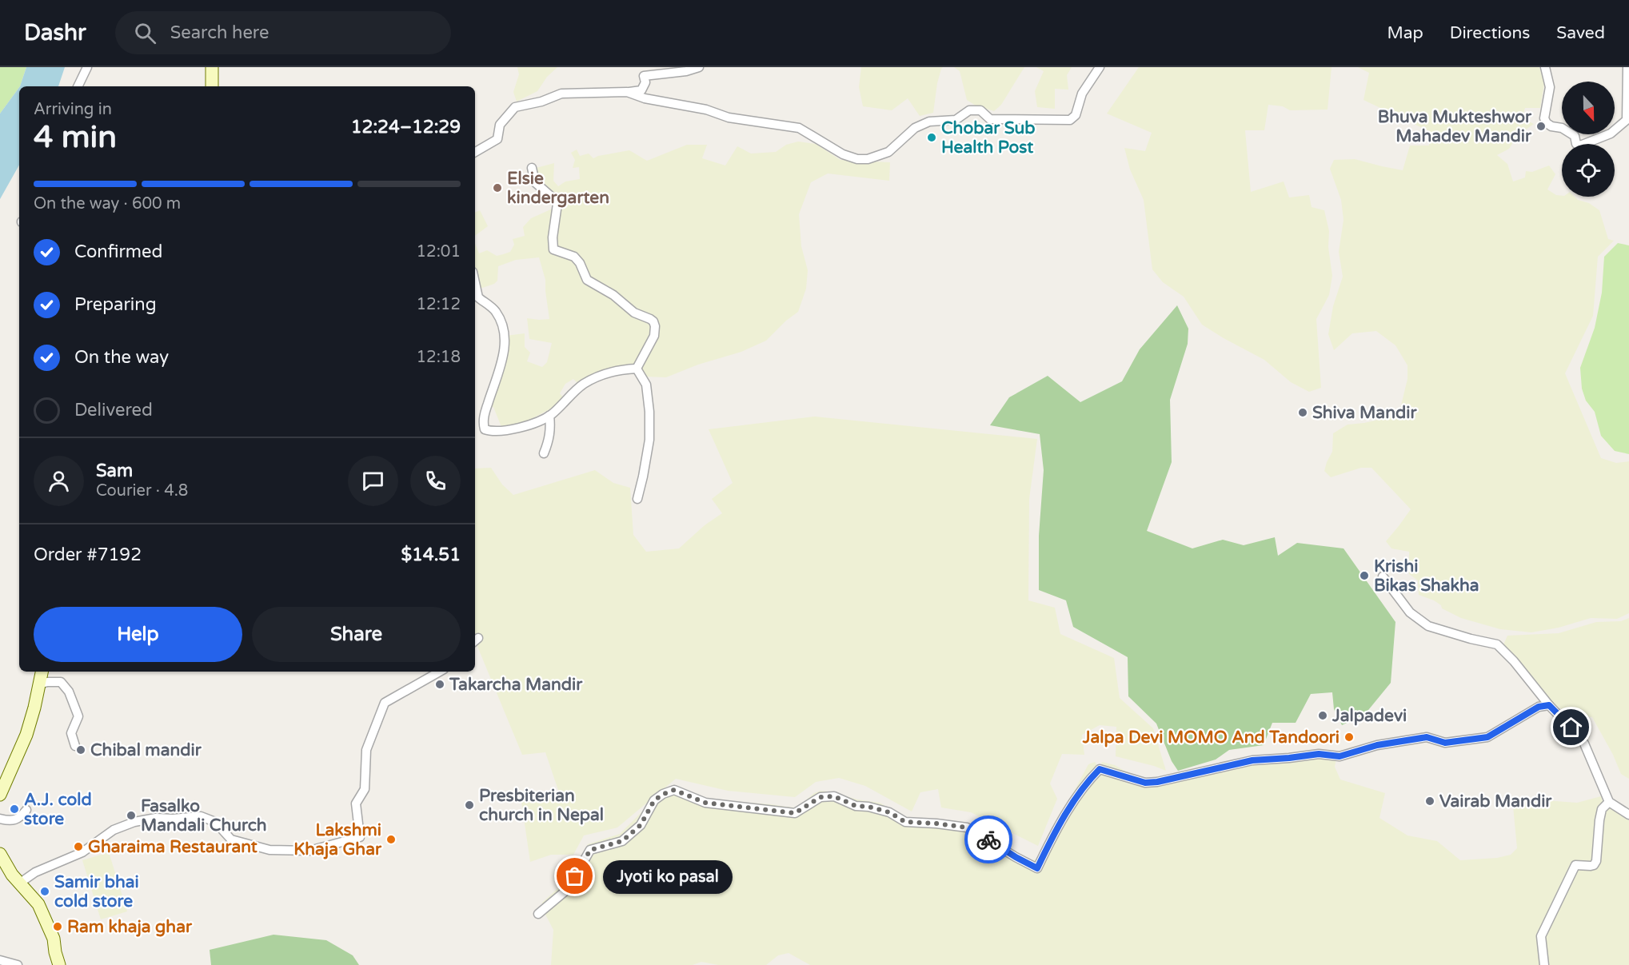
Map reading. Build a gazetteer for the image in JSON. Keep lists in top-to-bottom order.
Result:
{
  "places": [
    "Bhuva Mukteshwor Mahadev Mandir",
    "Chobar Sub Health Post",
    "Elsie kindergarten",
    "Shiva Mandir",
    "Krishi Bikas Shakha",
    "Takarcha Mandir",
    "Jalpadevi",
    "Jalpa Devi MOMO And Tandoori",
    "Chibal mandir",
    "Vairab Mandir",
    "Presbiterian church in Nepal",
    "A.J. cold store",
    "Fasalko Mandali Church",
    "Lakshmi Khaja Ghar",
    "Gharaima Restaurant",
    "Jyoti ko pasal",
    "Samir bhai cold store",
    "Ram khaja ghar"
  ],
  "north": "bottom",
  "page": {
    "header": "Dashr",
    "search": "Search here",
    "nav": ["Map", "Directions", "Saved"],
    "heading": ["4 min", "Arriving in", "12:24–12:29"],
    "panel": [
      "Sam",
      "Courier · 4.8",
      "Order #7192",
      "$14.51"
    ],
    "bar": "On the way · 600 m",
    "list": [
      ["Confirmed", "12:01"],
      ["Preparing", "12:12"],
      ["On the way", "12:18"],
      "Delivered"
    ],
    "buttons": ["Help", "Share"],
    "bubble": "Jyoti ko pasal"
  }
}
